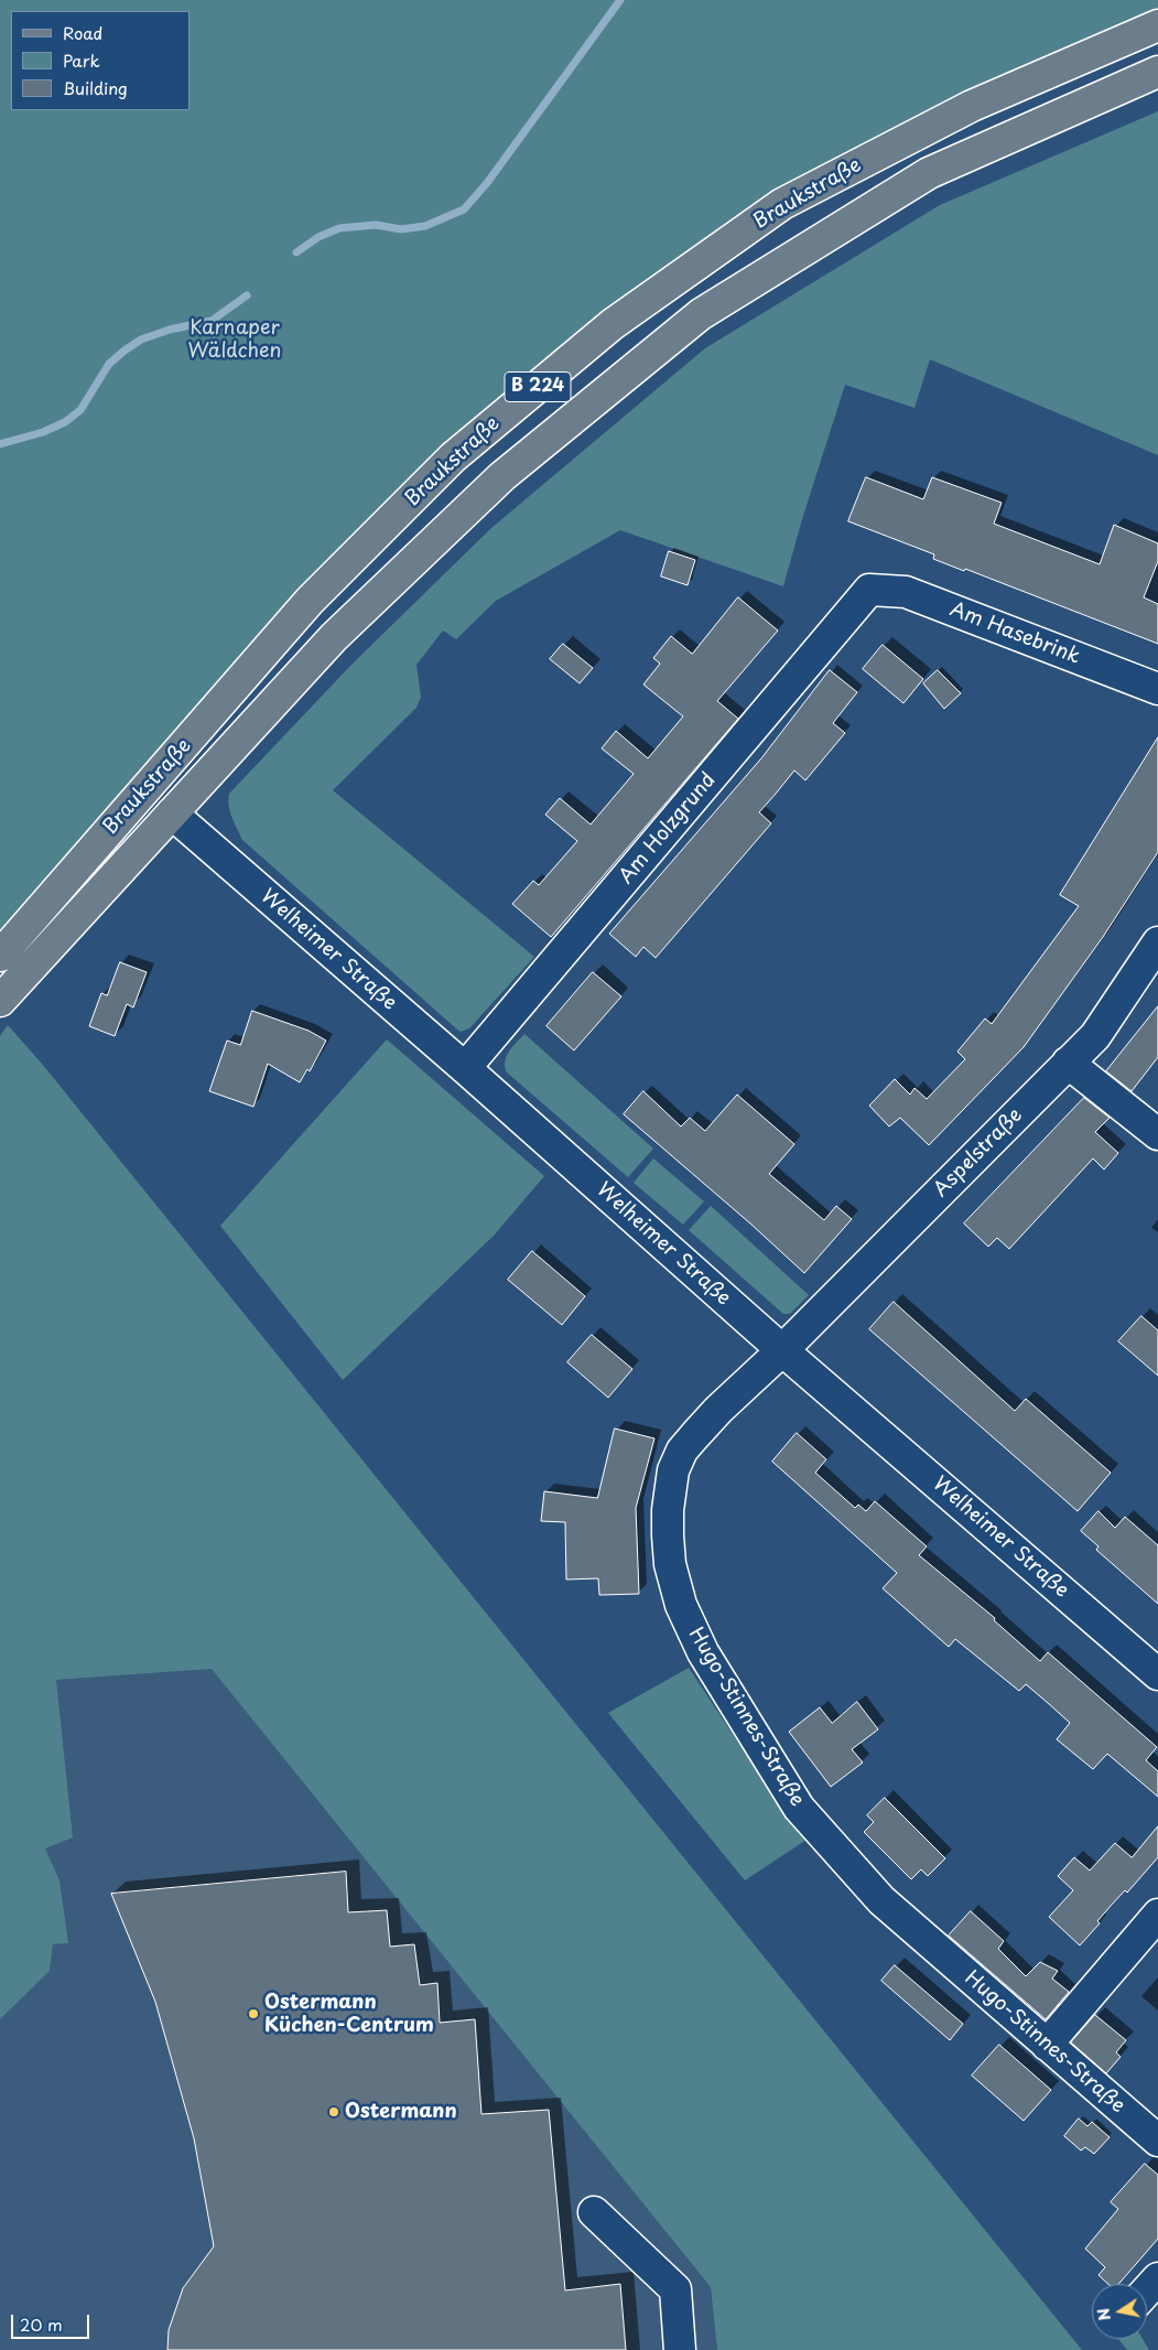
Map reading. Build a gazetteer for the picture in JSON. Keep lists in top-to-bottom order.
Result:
{
  "streets": {
    "main road": ["Braukstraße", "B 224"],
    "street": [
      "Am Hasebrink",
      "Am Holzgrund",
      "Welheimer Straße",
      "Aspelstraße",
      "Hugo-Stinnes-Straße"
    ]
  },
  "crossings": [
    ["Braukstraße", "Welheimer Straße"],
    ["Am Hasebrink", "Am Holzgrund"],
    ["Am Holzgrund", "Welheimer Straße"],
    ["Welheimer Straße", "Aspelstraße"],
    ["Welheimer Straße", "Hugo-Stinnes-Straße"],
    ["Aspelstraße", "Hugo-Stinnes-Straße"]
  ],
  "parks": ["Karnaper Wäldchen"],
  "places": ["Ostermann Küchen-Centrum", "Ostermann"],
  "legend": ["Road", "Park", "Building"],
  "scale_bar": "20 m",
  "north": "left"
}
